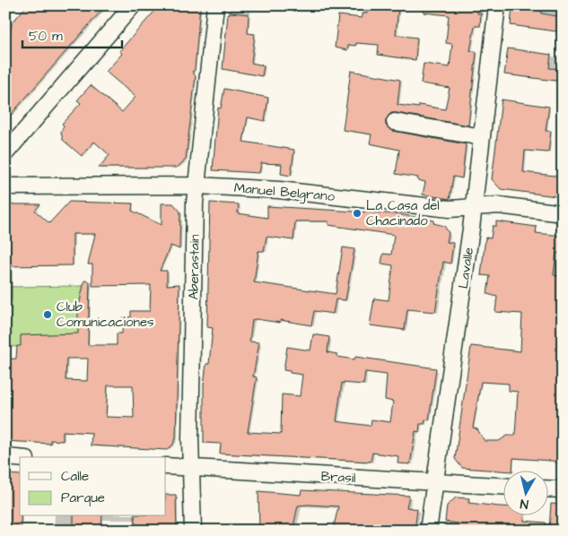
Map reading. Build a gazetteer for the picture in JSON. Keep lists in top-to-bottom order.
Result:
{
  "streets": {
    "street": [
      "Manuel Belgrano",
      "Aberastain",
      "Lavalle",
      "Brasil"
    ]
  },
  "crossings": [
    ["Manuel Belgrano", "Aberastain"],
    ["Manuel Belgrano", "Lavalle"],
    ["Aberastain", "Brasil"],
    ["Lavalle", "Brasil"]
  ],
  "places": ["La Casa del Chacinado", "Club Comunicaciones"],
  "legend": ["Calle", "Parque"],
  "scale_bar": "50 m",
  "north": "bottom"
}
